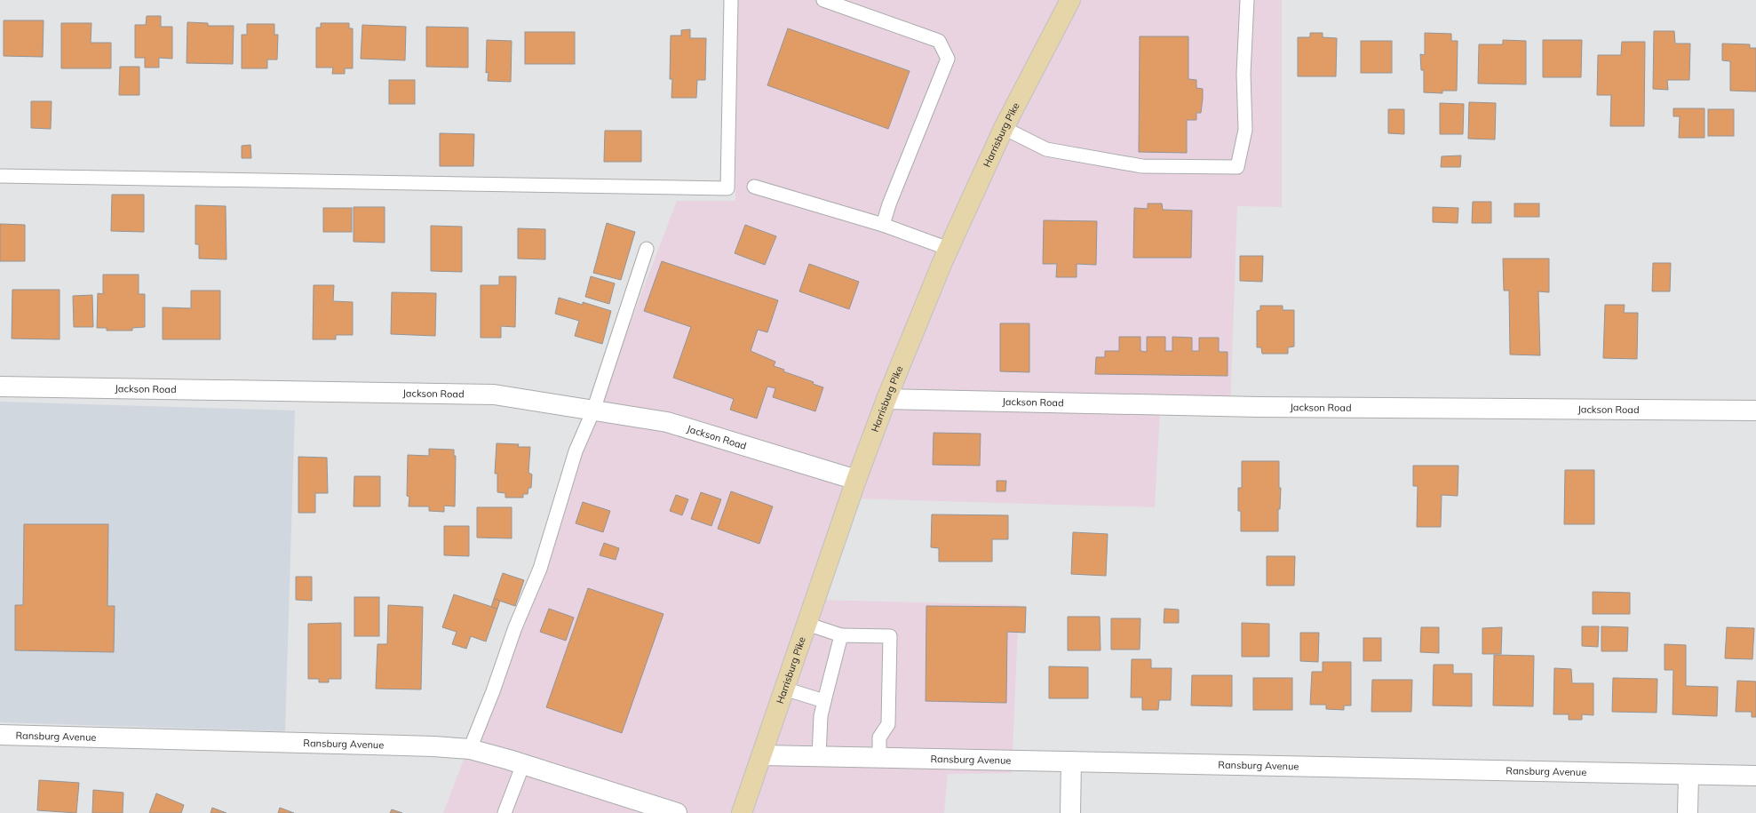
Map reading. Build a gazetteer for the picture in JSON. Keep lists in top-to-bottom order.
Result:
{
  "streets": {
    "main road": ["Harrisburg Pike"],
    "street": ["Jackson Road", "Ransburg Avenue"]
  },
  "crossings": [
    ["Harrisburg Pike", "Jackson Road"],
    ["Harrisburg Pike", "Ransburg Avenue"]
  ]
}
